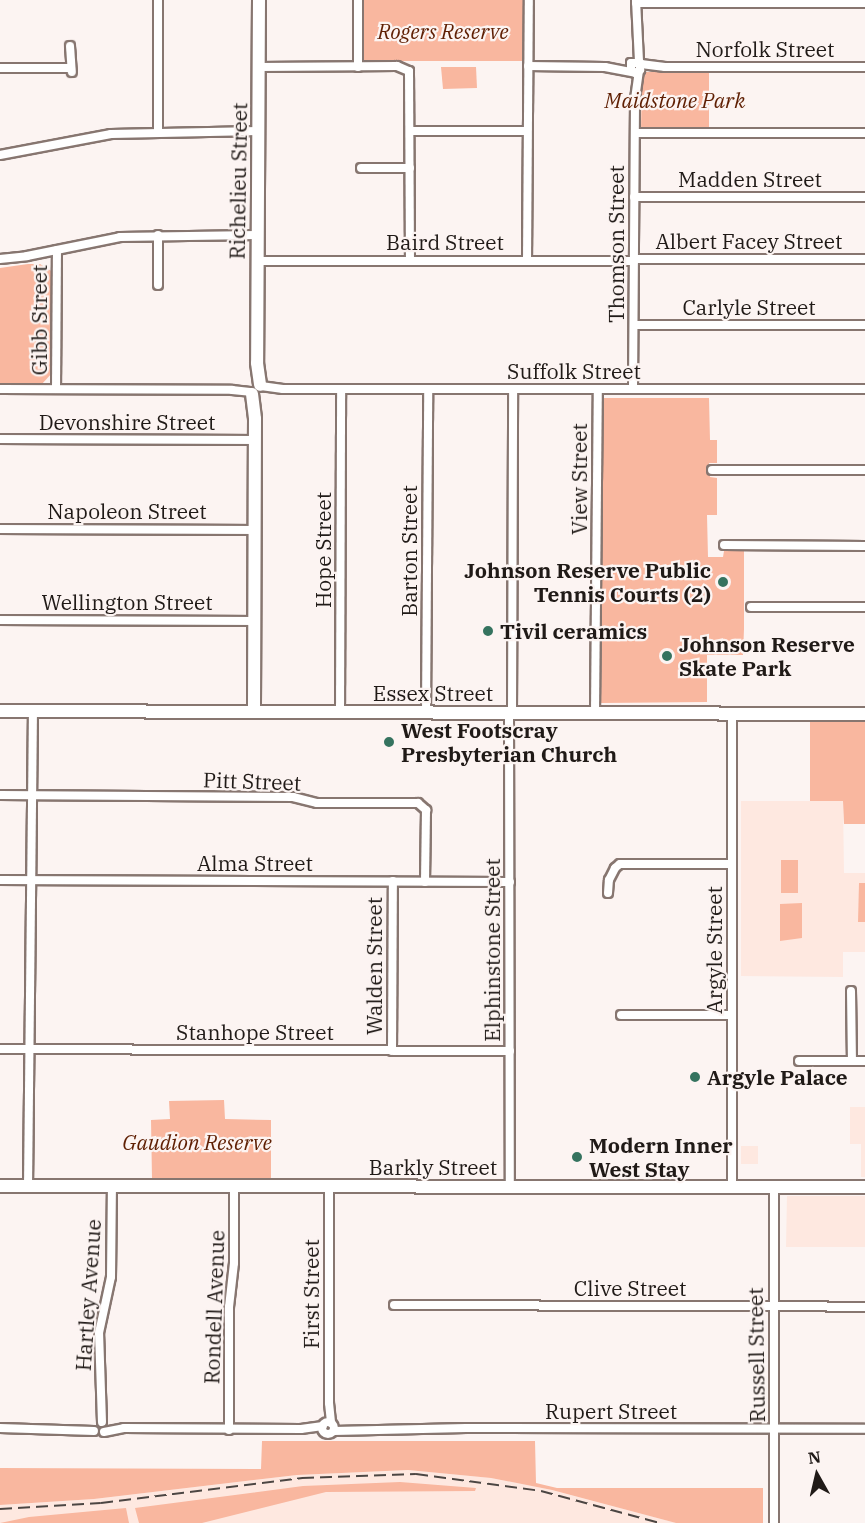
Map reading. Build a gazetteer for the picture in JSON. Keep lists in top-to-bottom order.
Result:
{
  "streets": {
    "street": [
      "Norfolk Street",
      "Madden Street",
      "Richelieu Street",
      "Albert Facey Street",
      "Baird Street",
      "Thomson Street",
      "Carlyle Street",
      "Gibb Street",
      "Suffolk Street",
      "Devonshire Street",
      "View Street",
      "Napoleon Street",
      "Hope Street",
      "Barton Street",
      "Wellington Street",
      "Essex Street",
      "Pitt Street",
      "Alma Street",
      "Elphinstone Street",
      "Argyle Street",
      "Walden Street",
      "Stanhope Street",
      "Barkly Street",
      "Clive Street",
      "First Street",
      "Hartley Avenue",
      "Rondell Avenue",
      "Russell Street",
      "Rupert Street"
    ]
  },
  "crossings": [
    ["Norfolk Street", "Thomson Street"],
    ["Madden Street", "Thomson Street"],
    ["Richelieu Street", "Baird Street"],
    ["Richelieu Street", "Suffolk Street"],
    ["Richelieu Street", "Devonshire Street"],
    ["Richelieu Street", "Napoleon Street"],
    ["Richelieu Street", "Wellington Street"],
    ["Richelieu Street", "Essex Street"],
    ["Albert Facey Street", "Baird Street"],
    ["Albert Facey Street", "Thomson Street"],
    ["Baird Street", "Thomson Street"],
    ["Thomson Street", "Carlyle Street"],
    ["Thomson Street", "Suffolk Street"],
    ["Gibb Street", "Suffolk Street"],
    ["Suffolk Street", "View Street"],
    ["Suffolk Street", "Hope Street"],
    ["Suffolk Street", "Barton Street"],
    ["Suffolk Street", "Elphinstone Street"],
    ["View Street", "Essex Street"],
    ["Hope Street", "Essex Street"],
    ["Barton Street", "Essex Street"],
    ["Essex Street", "Elphinstone Street"],
    ["Essex Street", "Argyle Street"],
    ["Pitt Street", "Alma Street"],
    ["Alma Street", "Elphinstone Street"],
    ["Alma Street", "Walden Street"],
    ["Elphinstone Street", "Stanhope Street"],
    ["Elphinstone Street", "Barkly Street"],
    ["Argyle Street", "Barkly Street"],
    ["Walden Street", "Stanhope Street"],
    ["Barkly Street", "First Street"],
    ["Barkly Street", "Hartley Avenue"],
    ["Barkly Street", "Rondell Avenue"],
    ["Barkly Street", "Russell Street"],
    ["Clive Street", "Russell Street"],
    ["First Street", "Rupert Street"],
    ["Hartley Avenue", "Rupert Street"],
    ["Rondell Avenue", "Rupert Street"],
    ["Russell Street", "Rupert Street"]
  ],
  "parks": ["Rogers Reserve", "Maidstone Park", "Gaudion Reserve"],
  "places": [
    "Johnson Reserve Public Tennis Courts (2)",
    "Tivil ceramics",
    "Johnson Reserve Skate Park",
    "West Footscray Presbyterian Church",
    "Argyle Palace",
    "Modern Inner West Stay"
  ],
  "north": "top"
}
